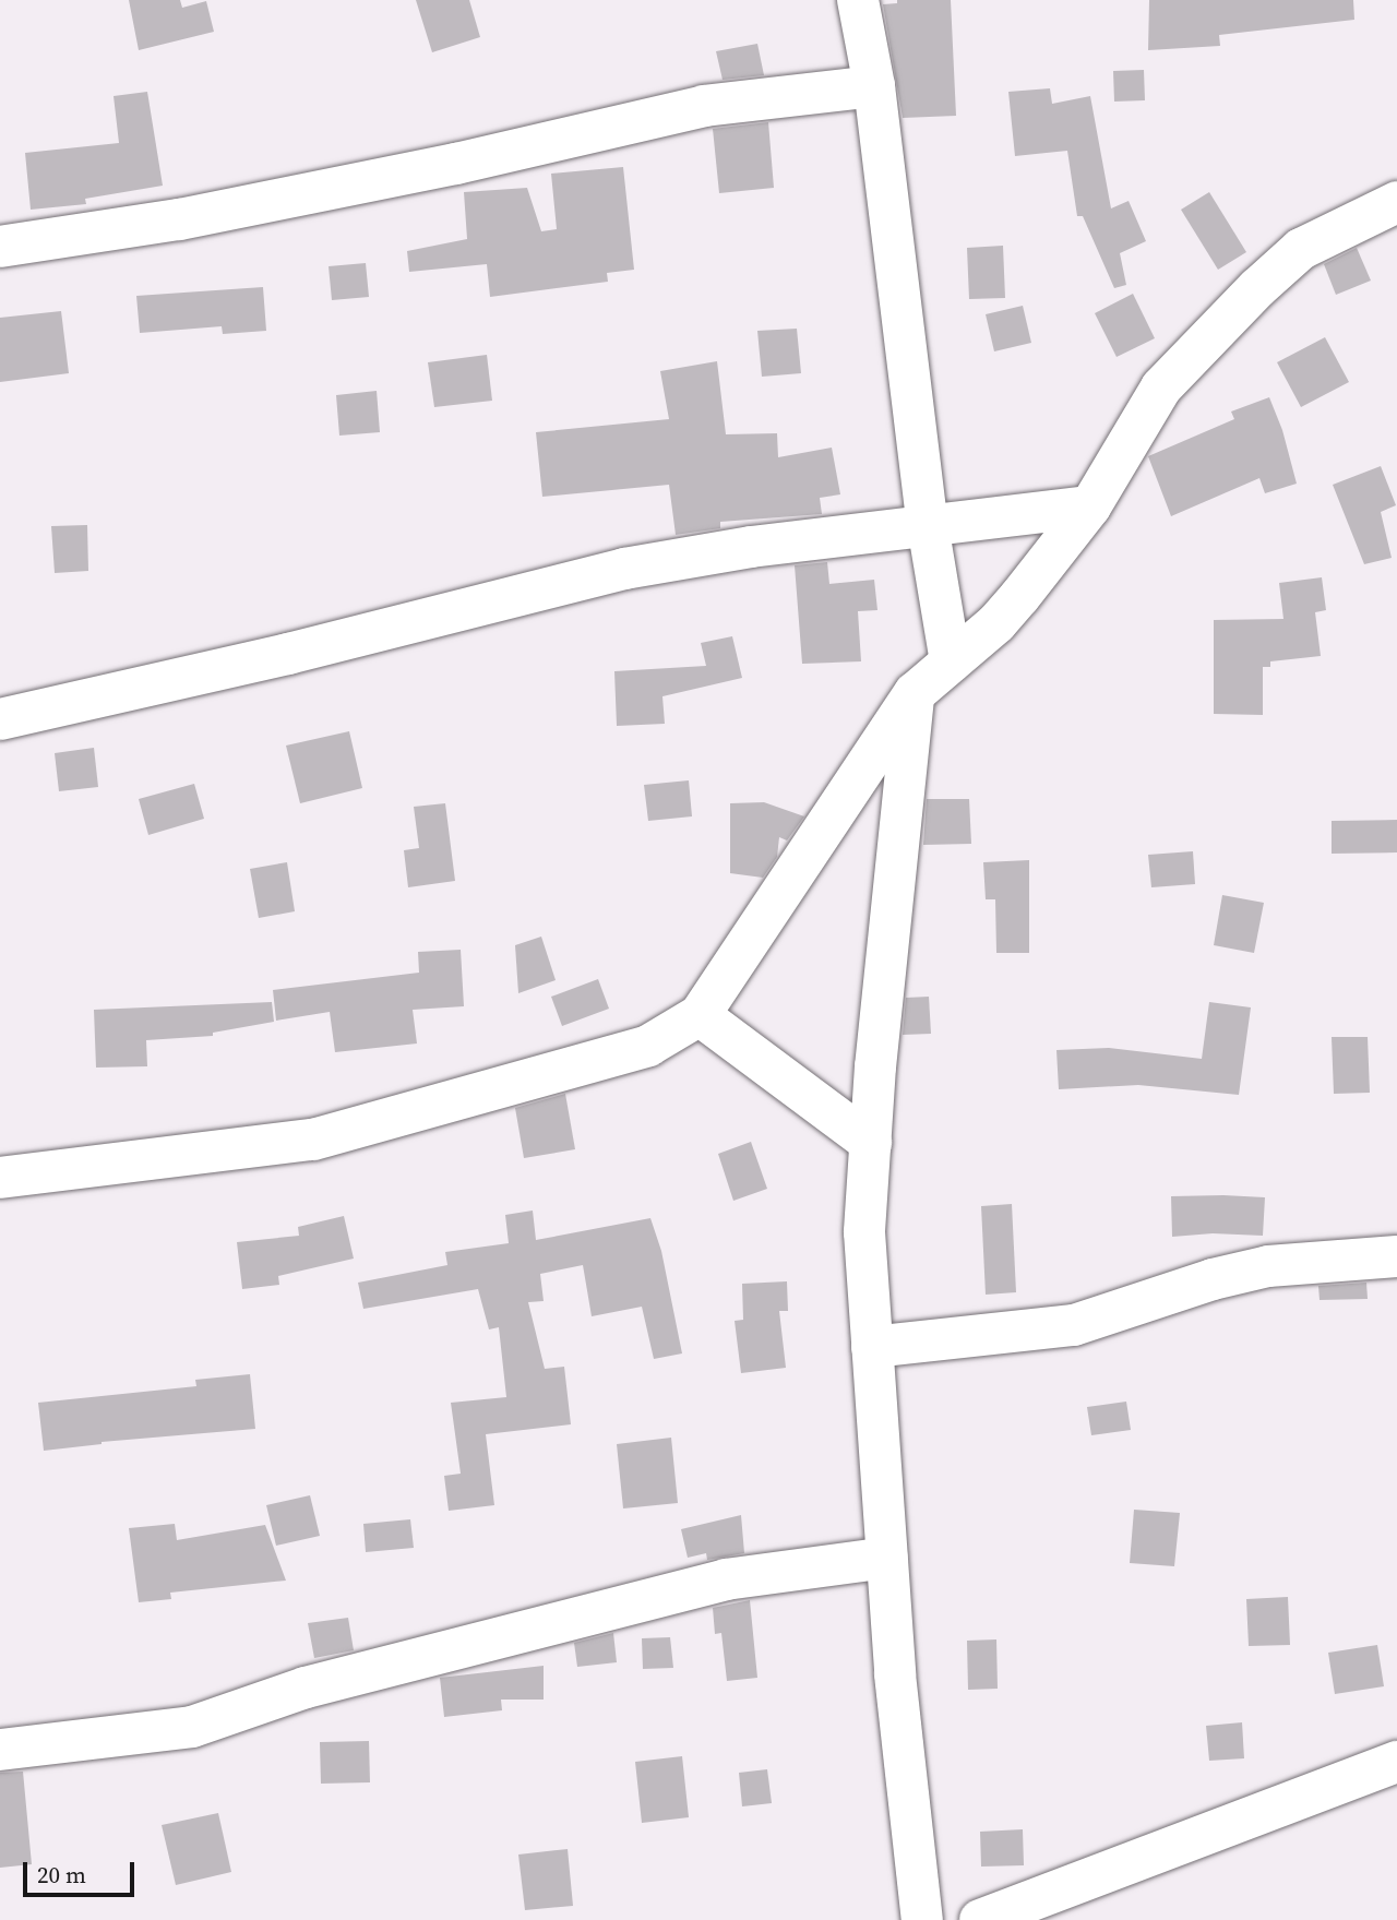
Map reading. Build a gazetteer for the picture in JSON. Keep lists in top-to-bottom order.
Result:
{
  "scale_bar": "20 m"
}
